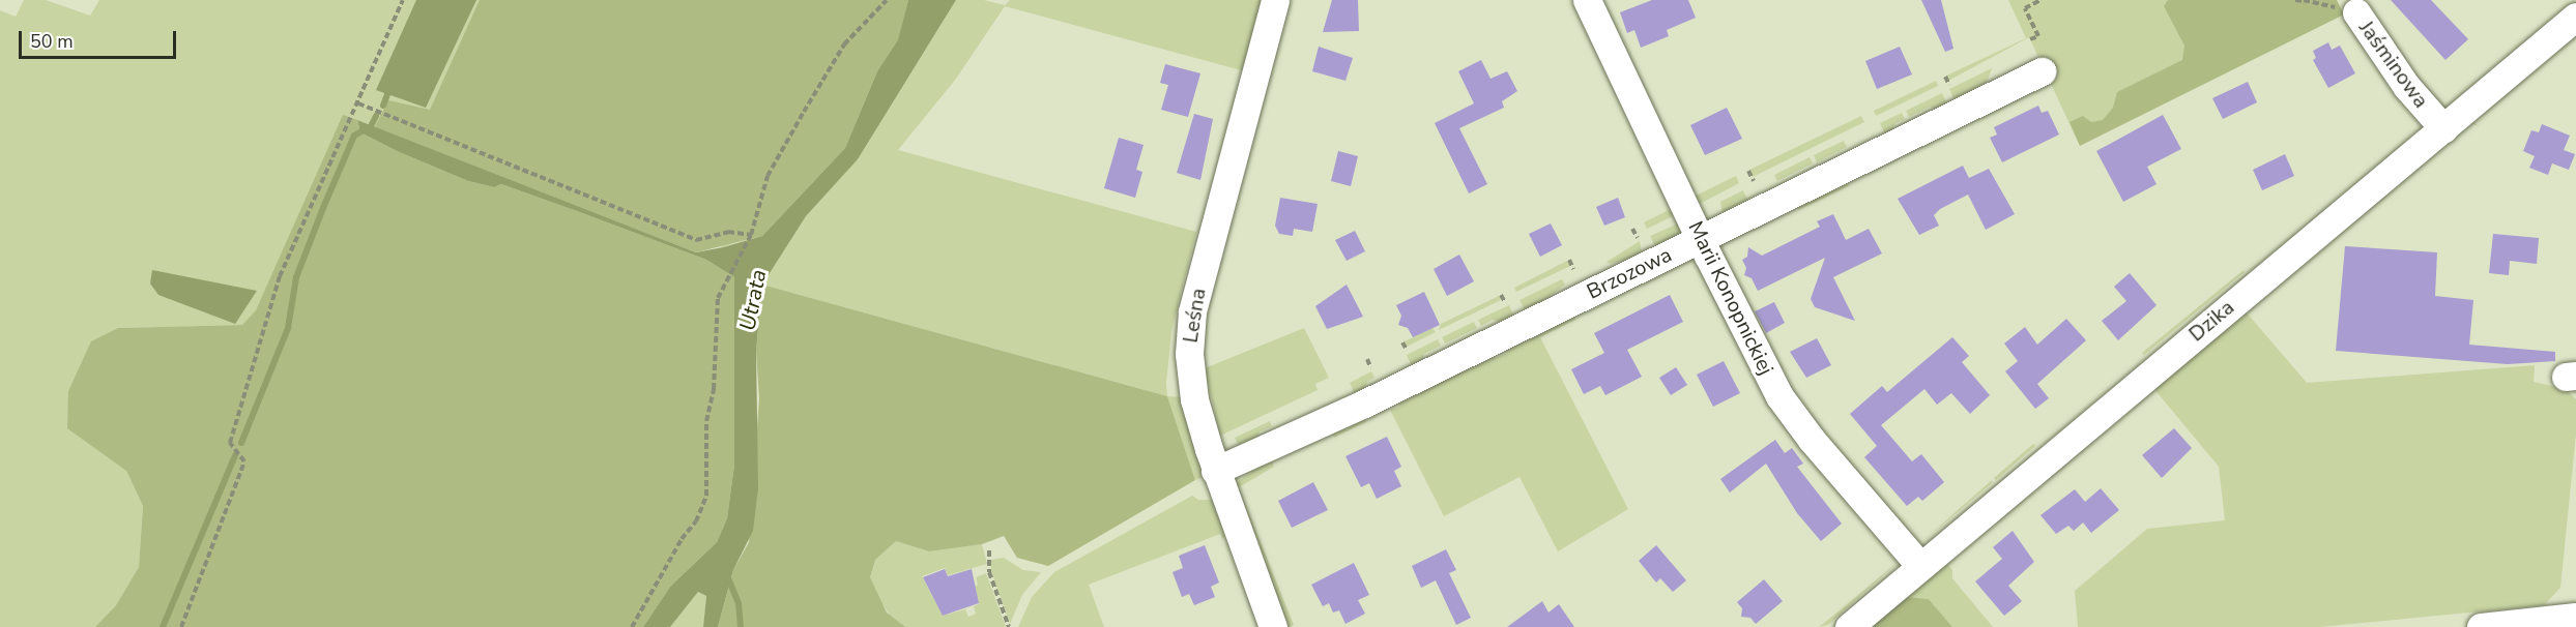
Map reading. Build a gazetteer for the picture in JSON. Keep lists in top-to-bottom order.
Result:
{
  "streets": {
    "street": [
      "Jaśminowa",
      "Brzozowa",
      "Marii Konopnickiej",
      "Leśna",
      "Dzika"
    ]
  },
  "crossings": [
    ["Jaśminowa", "Dzika"],
    ["Brzozowa", "Marii Konopnickiej"],
    ["Brzozowa", "Leśna"],
    ["Marii Konopnickiej", "Dzika"]
  ],
  "water": ["Utrata"],
  "scale_bar": "50 m"
}
